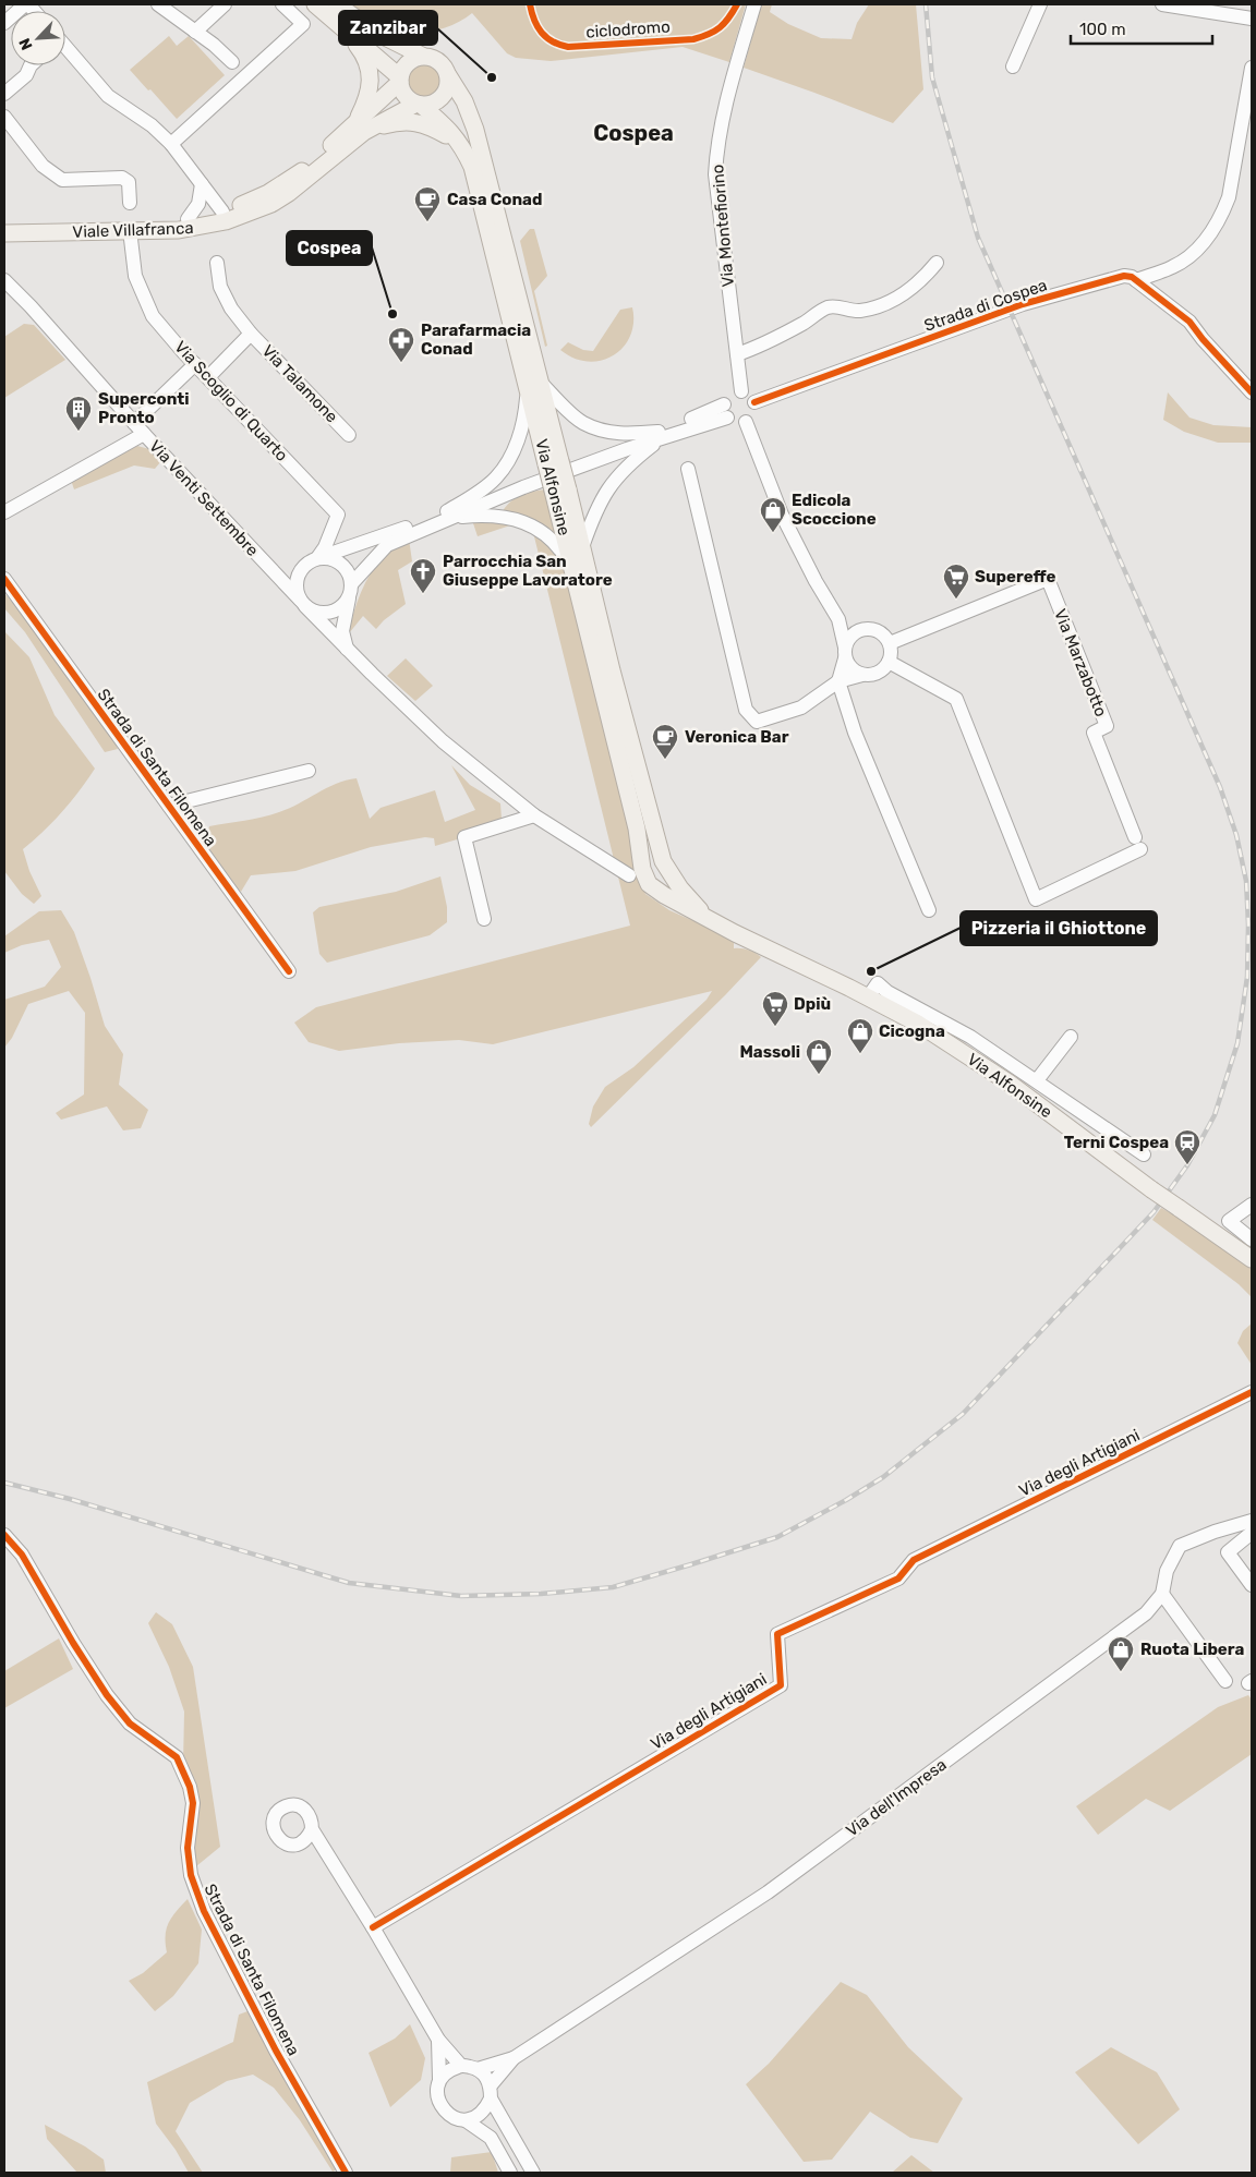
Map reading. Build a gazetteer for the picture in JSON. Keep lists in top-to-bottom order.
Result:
{
  "streets": {
    "main road": ["Viale Villafranca", "Via Alfonsine"],
    "street": [
      "Via Montefiorino",
      "Strada di Cospea",
      "Via Talamone",
      "Via Scoglio di Quarto",
      "Via Venti Settembre",
      "Via Marzabotto",
      "Strada di Santa Filomena",
      "Via degli Artigiani",
      "Via dell'Impresa"
    ],
    "cycle path": ["ciclodromo"]
  },
  "crossings": [
    ["Via Montefiorino", "Strada di Cospea"],
    ["Viale Villafranca", "Via Scoglio di Quarto"],
    ["Viale Villafranca", "Via Alfonsine"],
    ["Via Talamone", "Via Scoglio di Quarto"],
    ["Via Scoglio di Quarto", "Via Venti Settembre"],
    ["Via Alfonsine", "Via Venti Settembre"]
  ],
  "districts": ["Cospea"],
  "places": {
    "other": ["Zanzibar", "Cospea", "Pizzeria il Ghiottone"],
    "cafe": ["Casa Conad", "Veronica Bar"],
    "pharmacy": ["Parafarmacia Conad"],
    "building": ["Superconti Pronto"],
    "shop": [
      "Edicola Scoccione",
      "Cicogna",
      "Massoli",
      "Ruota Libera"
    ],
    "church": ["Parrocchia San Giuseppe Lavoratore"],
    "supermarket": ["Supereffe", "Dpiù"],
    "station": ["Terni Cospea"]
  },
  "scale_bar": "100 m",
  "north": "bottom left"
}
